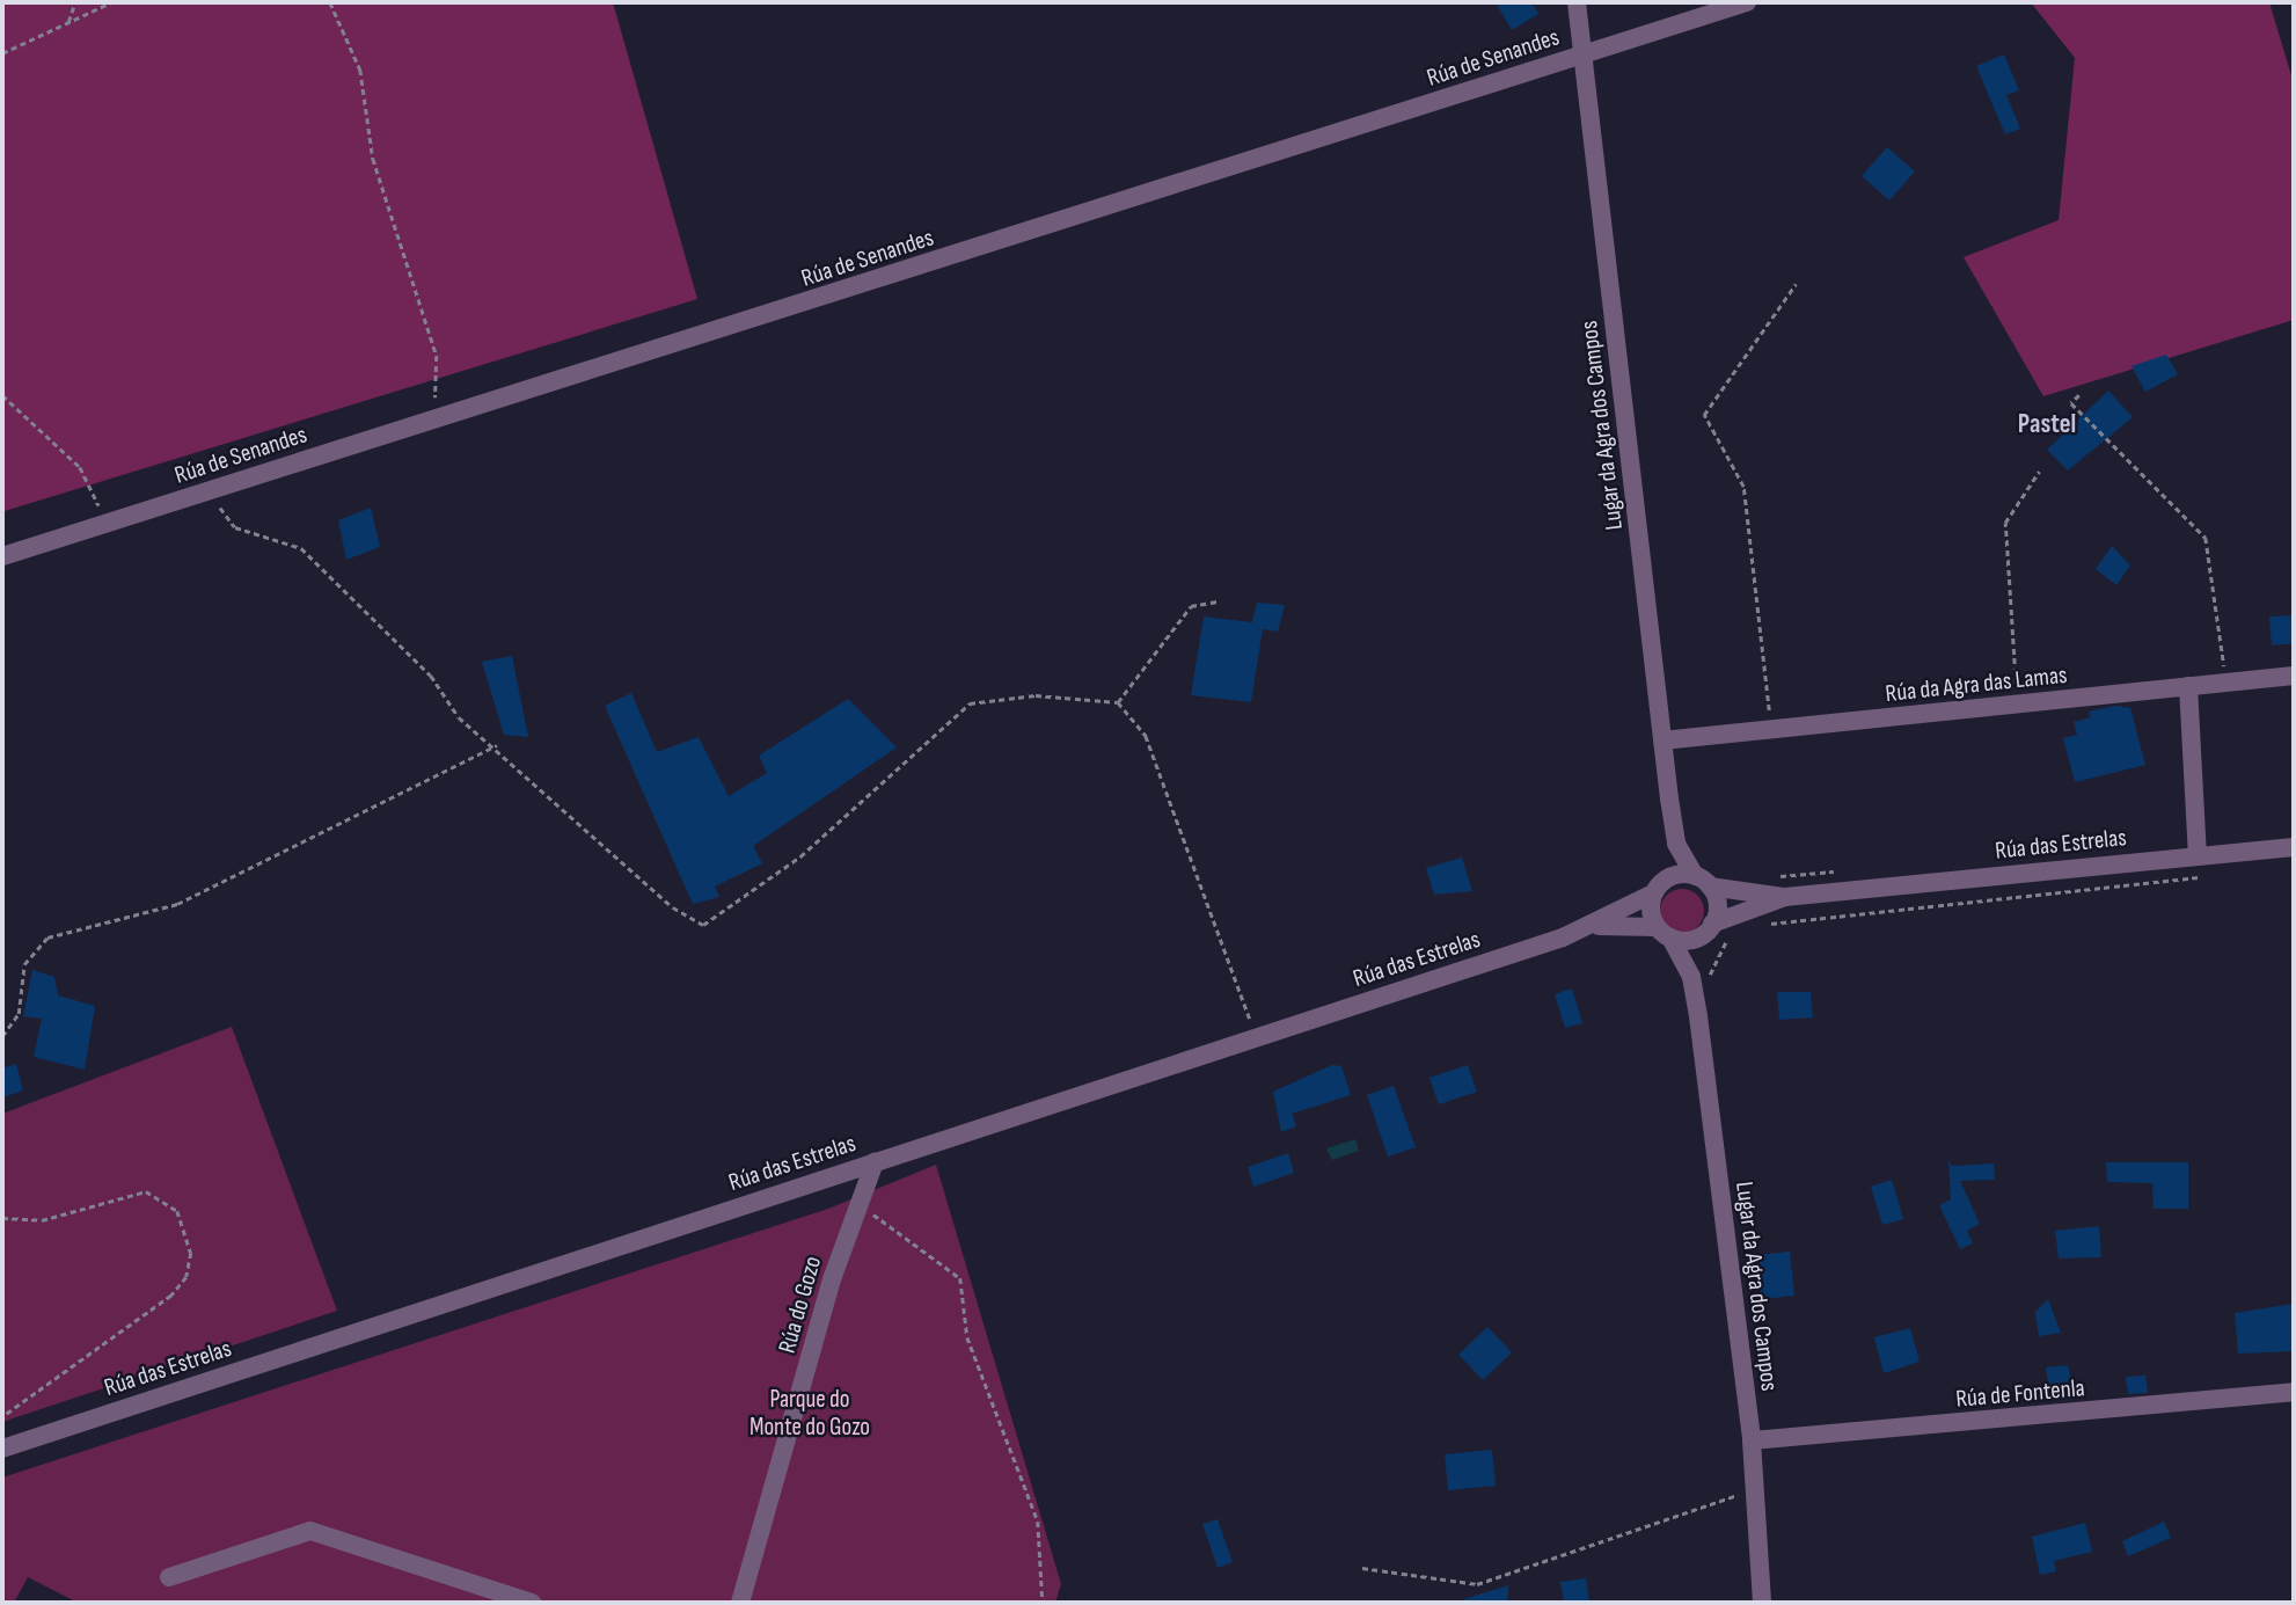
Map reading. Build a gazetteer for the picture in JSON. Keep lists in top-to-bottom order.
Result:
{
  "streets": {
    "street": [
      "Rúa de Senandes",
      "Lugar da Agra dos Campos",
      "Rúa da Agra das Lamas",
      "Rúa das Estrelas",
      "Rúa do Gozo",
      "Rúa de Fontenla"
    ]
  },
  "crossings": [
    ["Rúa de Senandes", "Lugar da Agra dos Campos"],
    ["Lugar da Agra dos Campos", "Rúa da Agra das Lamas"],
    ["Lugar da Agra dos Campos", "Rúa das Estrelas"],
    ["Lugar da Agra dos Campos", "Rúa de Fontenla"],
    ["Rúa das Estrelas", "Rúa do Gozo"]
  ],
  "districts": ["Pastel"],
  "parks": ["Parque do Monte do Gozo"]
}
